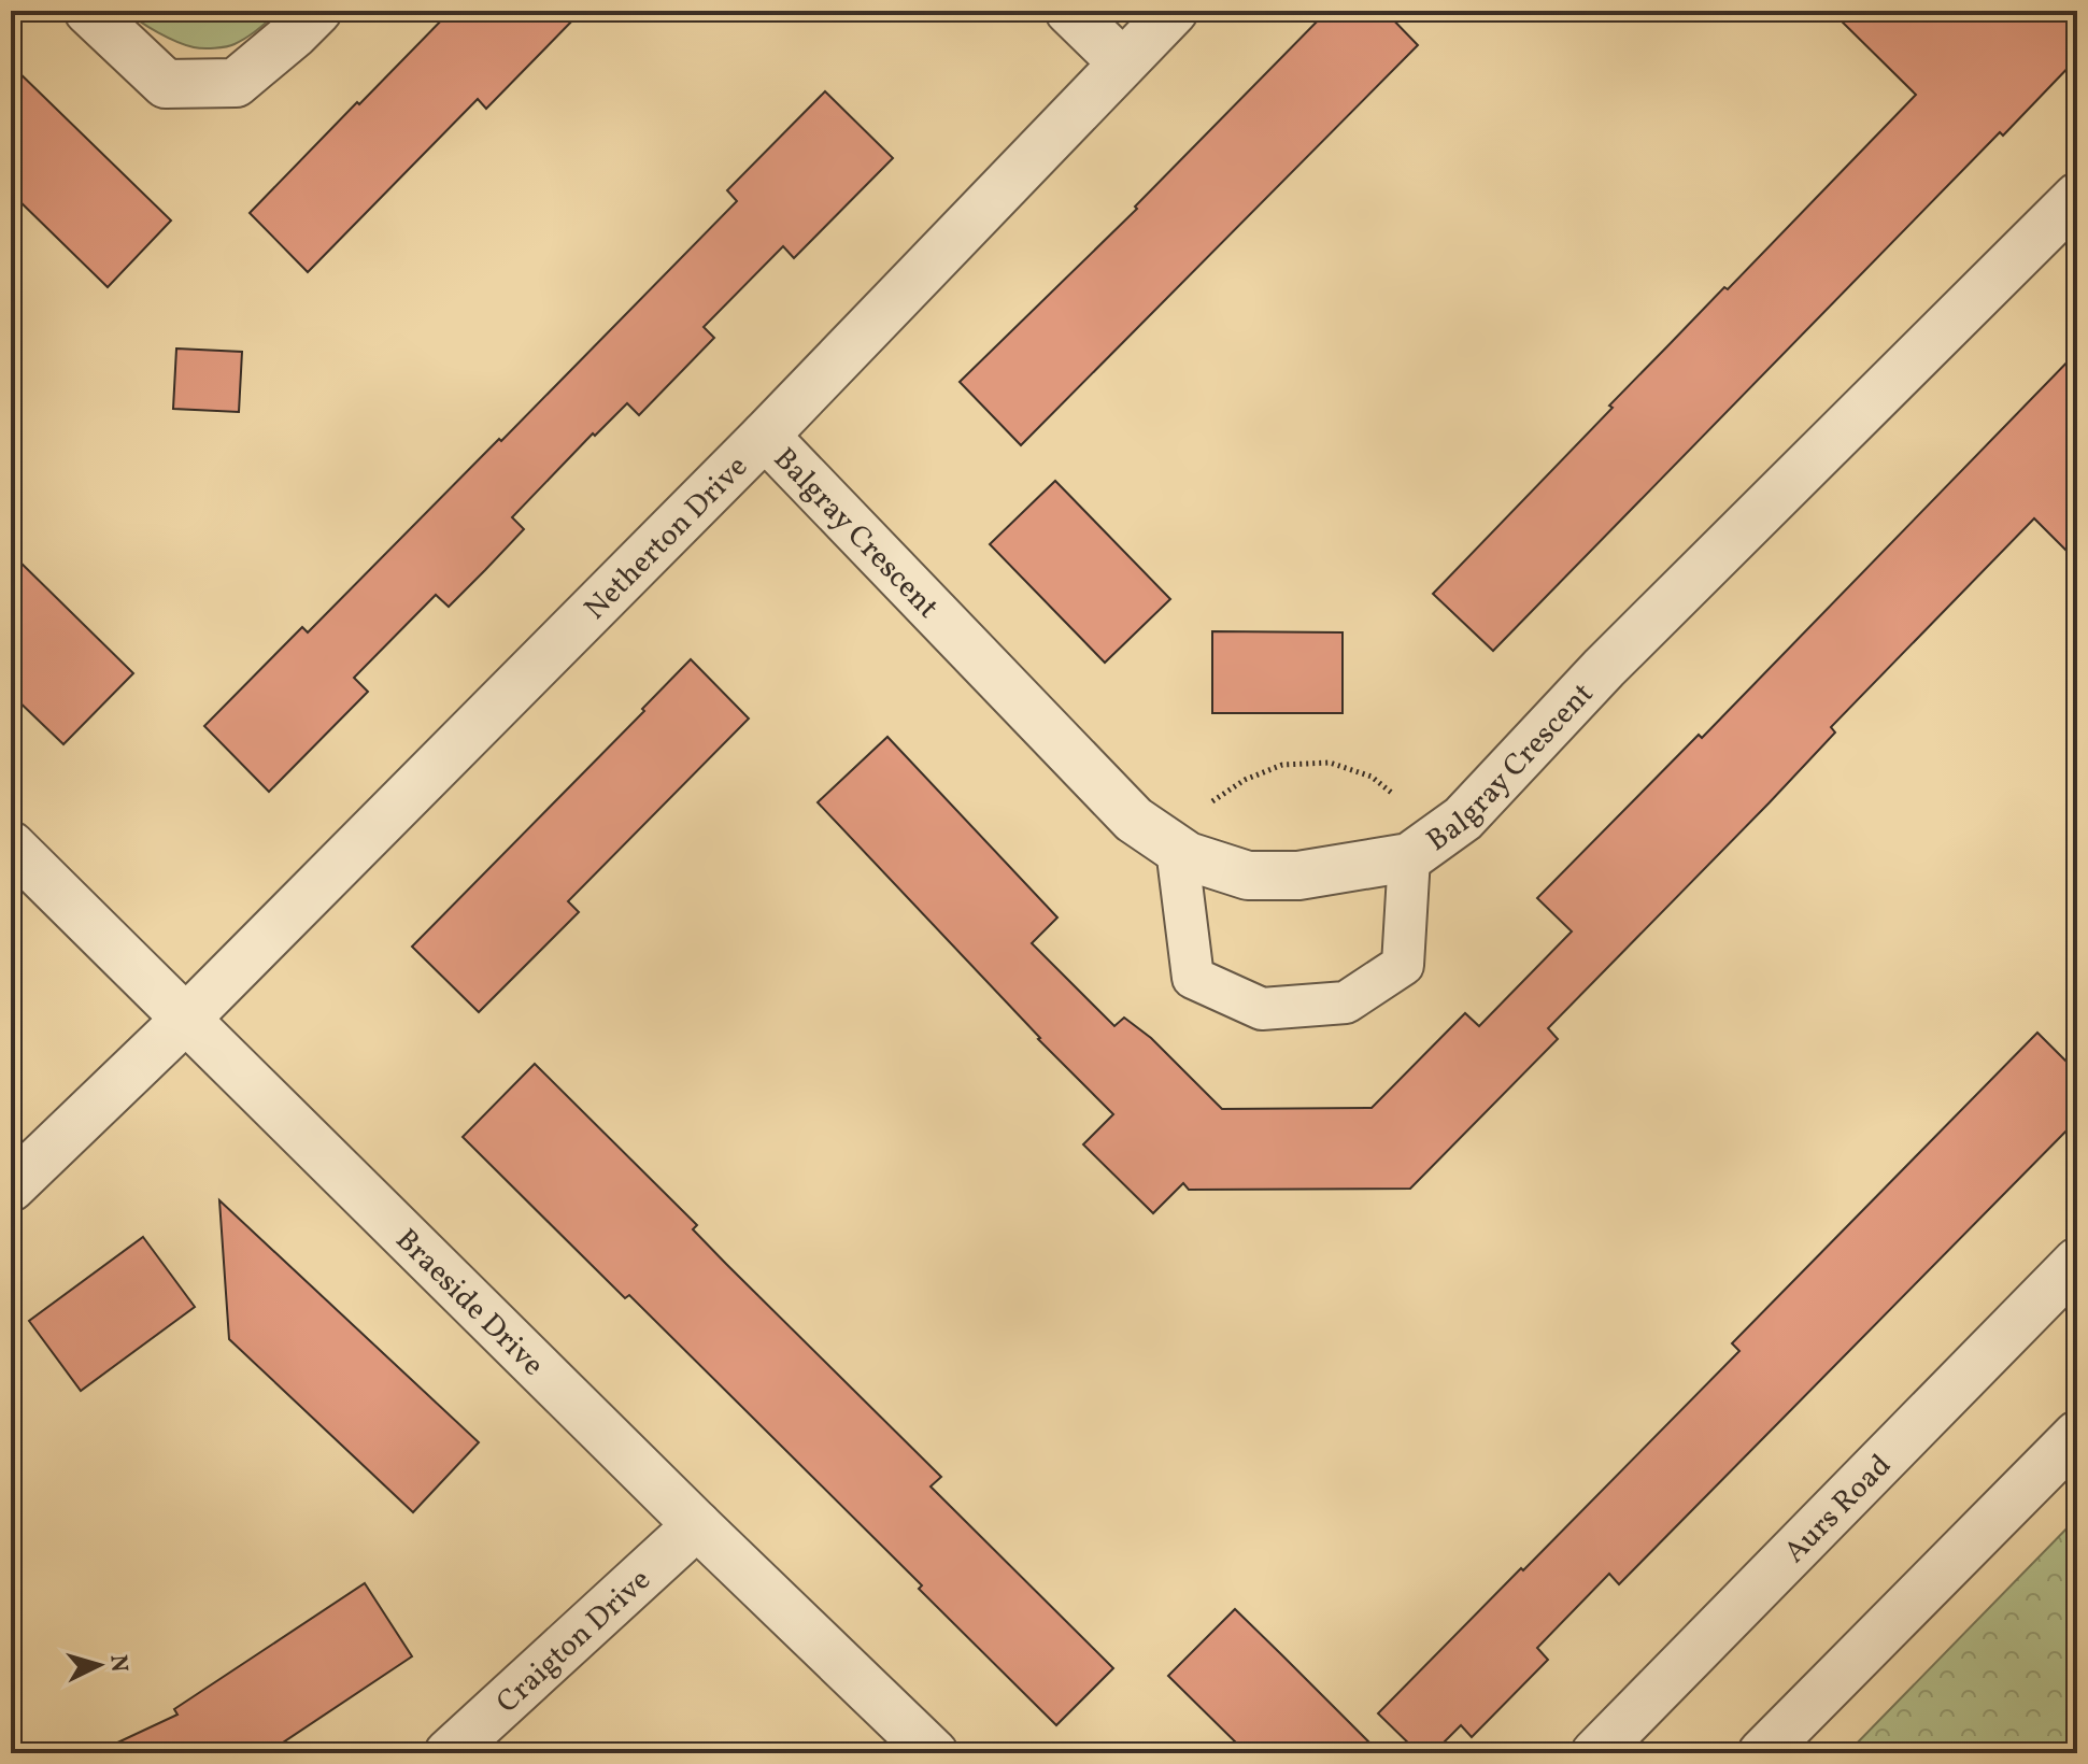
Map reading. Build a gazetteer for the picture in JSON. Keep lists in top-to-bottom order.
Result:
{
  "streets": {
    "street": [
      "Balgray Crescent",
      "Netherton Drive",
      "Braeside Drive",
      "Aurs Road",
      "Craigton Drive"
    ]
  },
  "crossings": [
    ["Balgray Crescent", "Netherton Drive"],
    ["Netherton Drive", "Braeside Drive"],
    ["Braeside Drive", "Craigton Drive"]
  ],
  "north": "right"
}
